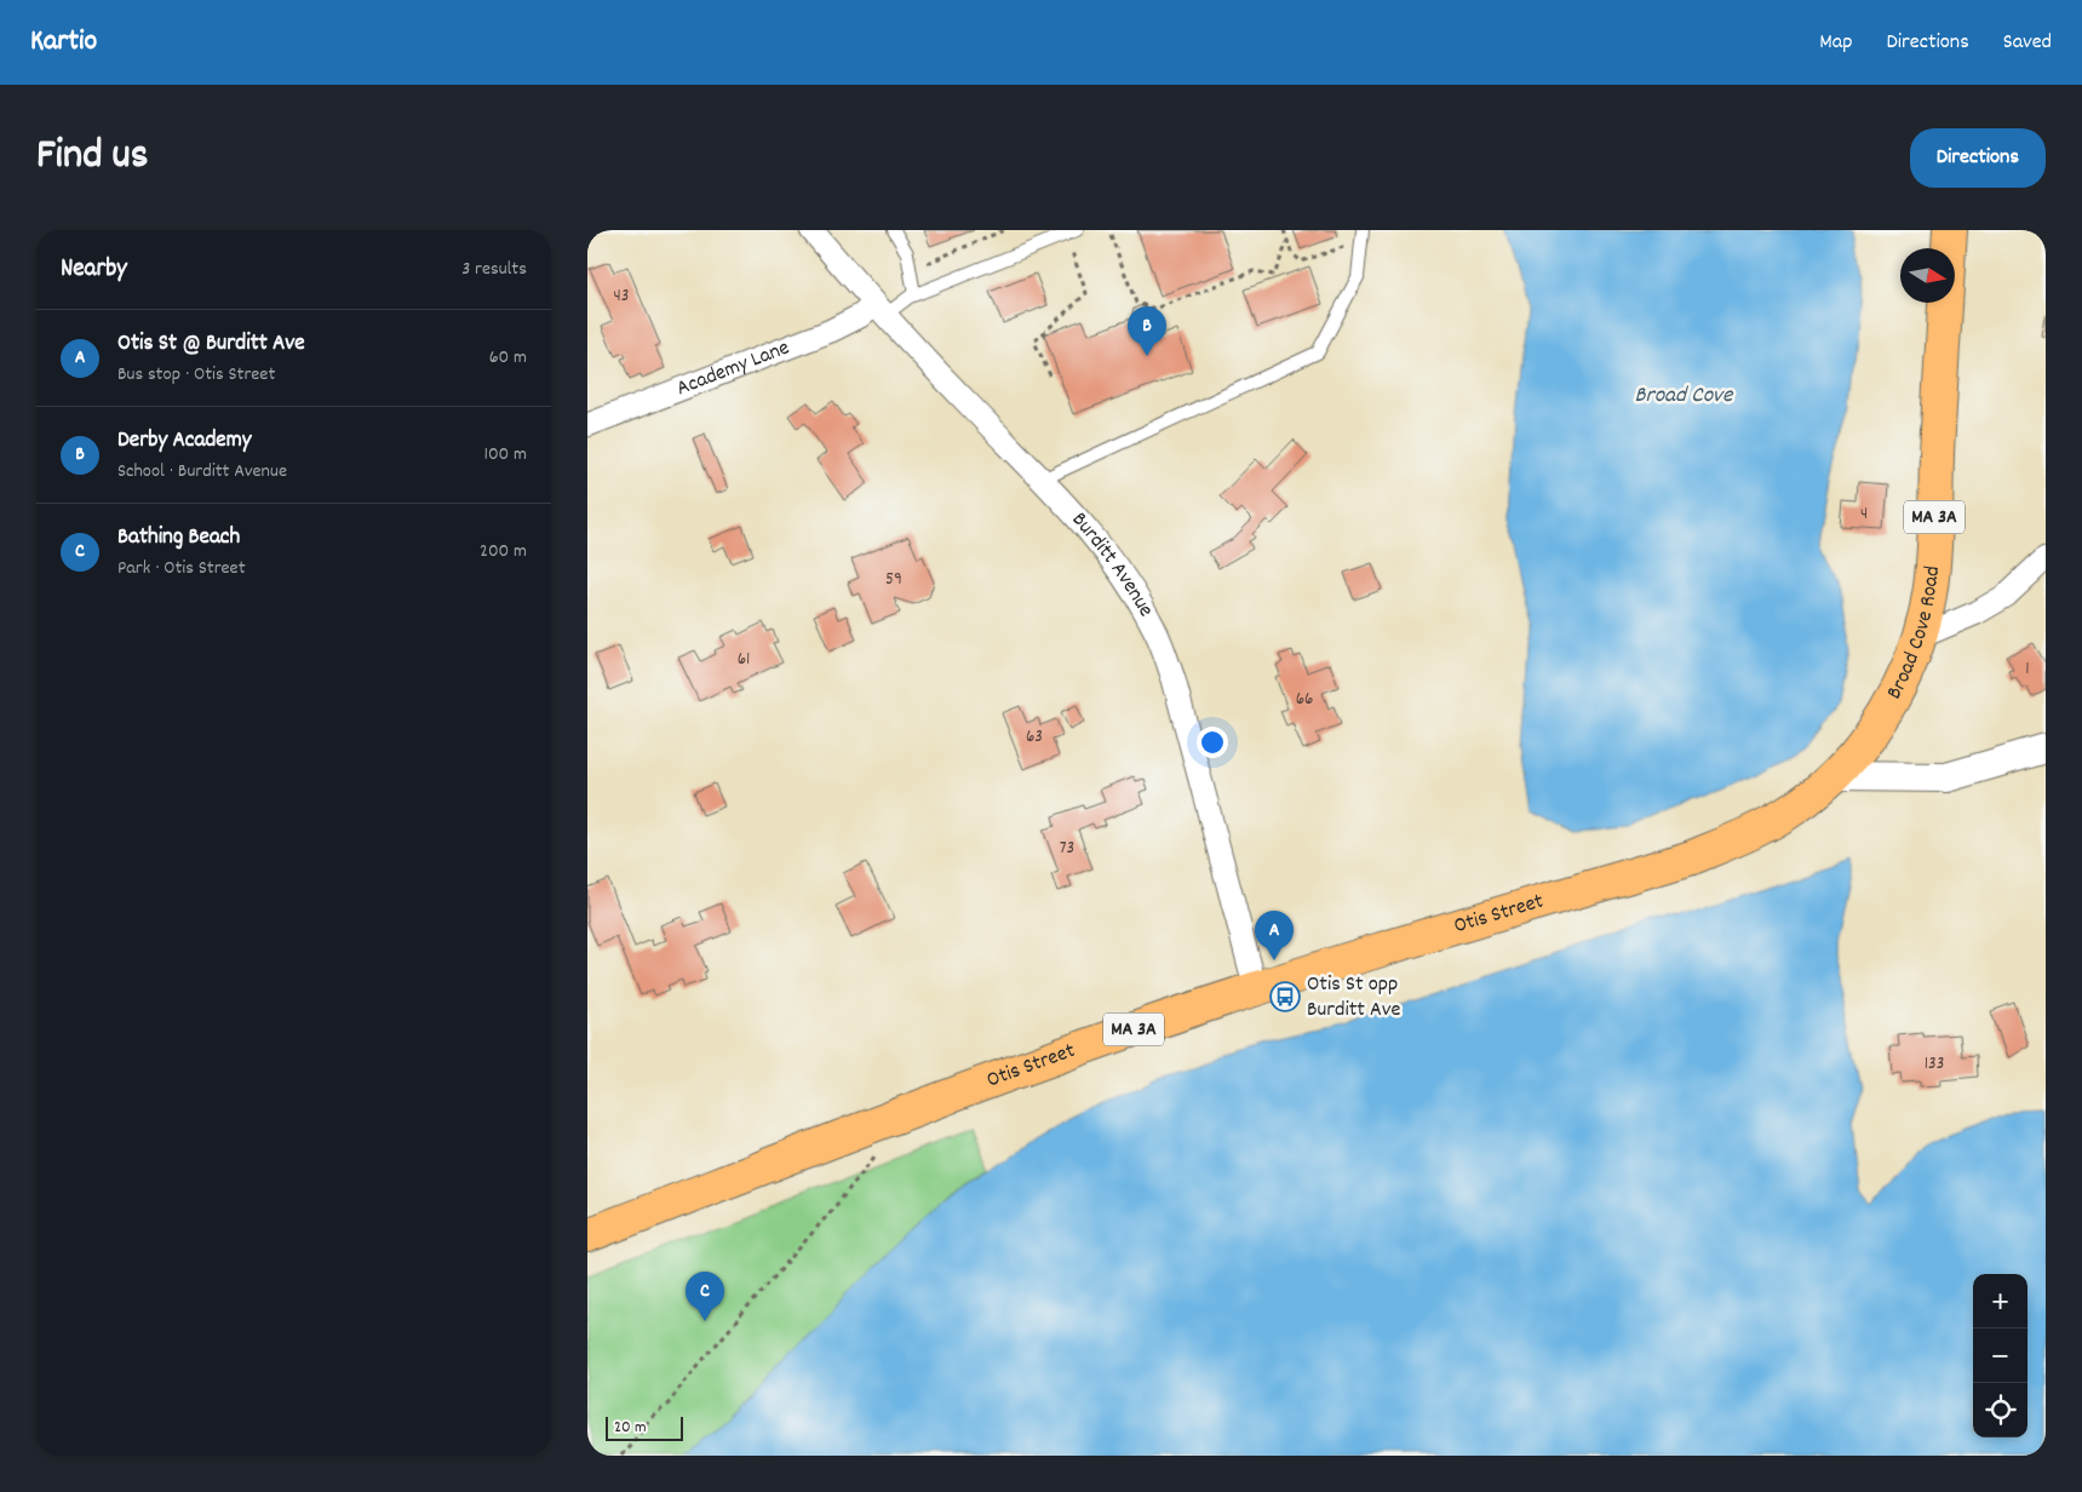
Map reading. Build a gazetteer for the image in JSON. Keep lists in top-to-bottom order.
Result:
{
  "streets": {
    "main road": ["MA 3A", "Broad Cove Road", "Otis Street"],
    "street": ["Academy Lane", "Burditt Avenue"]
  },
  "crossings": [
    ["Academy Lane", "Burditt Avenue"],
    ["Burditt Avenue", "Otis Street"],
    ["Broad Cove Road", "Otis Street"]
  ],
  "water": ["Broad Cove"],
  "places": {
    "bus stop": ["Otis St opp Burditt Ave"]
  },
  "house_numbers": [
    "43",
    "4",
    "59",
    "61",
    "1",
    "66",
    "63",
    "73",
    "133"
  ],
  "scale_bar": "20 m",
  "north": "right",
  "page": {
    "header": "Kartio",
    "nav": ["Map", "Directions", "Saved"],
    "title": "Find us",
    "buttons": "Directions",
    "heading": ["Nearby", "3 results"],
    "pins": ["B", "A", "C"],
    "list": [
      {
        "mark": "A",
        "name": "Otis St @ Burditt Ave",
        "note": "Bus stop · Otis Street",
        "value": "60 m"
      },
      {
        "mark": "B",
        "name": "Derby Academy",
        "note": "School · Burditt Avenue",
        "value": "100 m"
      },
      {
        "mark": "C",
        "name": "Bathing Beach",
        "note": "Park · Otis Street",
        "value": "200 m"
      }
    ],
    "map_buttons": ["+", "−"],
    "scale": "20 m"
  }
}
